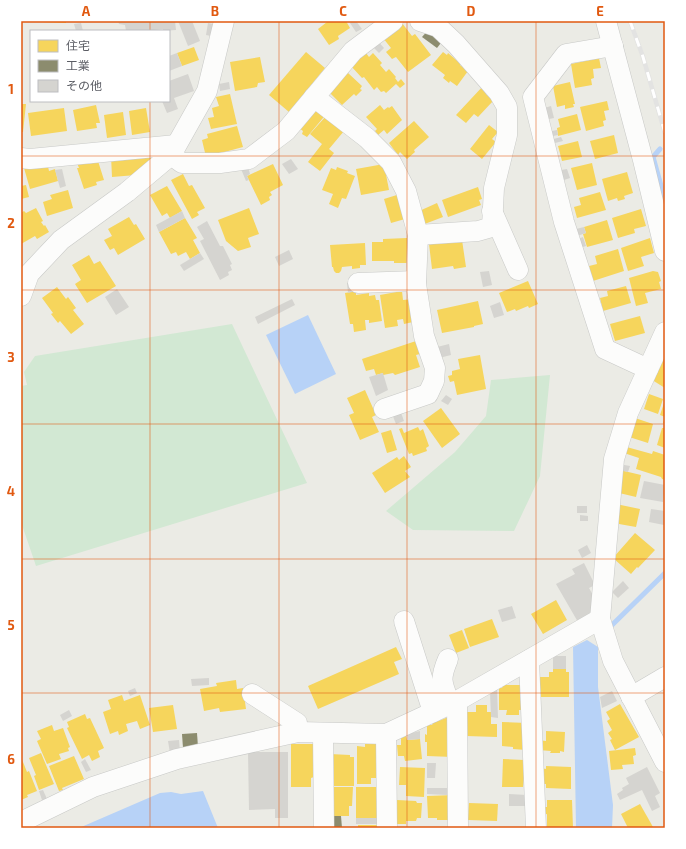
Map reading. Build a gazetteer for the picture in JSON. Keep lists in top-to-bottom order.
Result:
{
  "legend": ["住宅", "工業", "その他"],
  "grid": {
    "columns": [
      "A",
      "B",
      "C",
      "D",
      "E"
    ],
    "rows": [
      "1",
      "2",
      "3",
      "4",
      "5",
      "6"
    ]
  }
}
